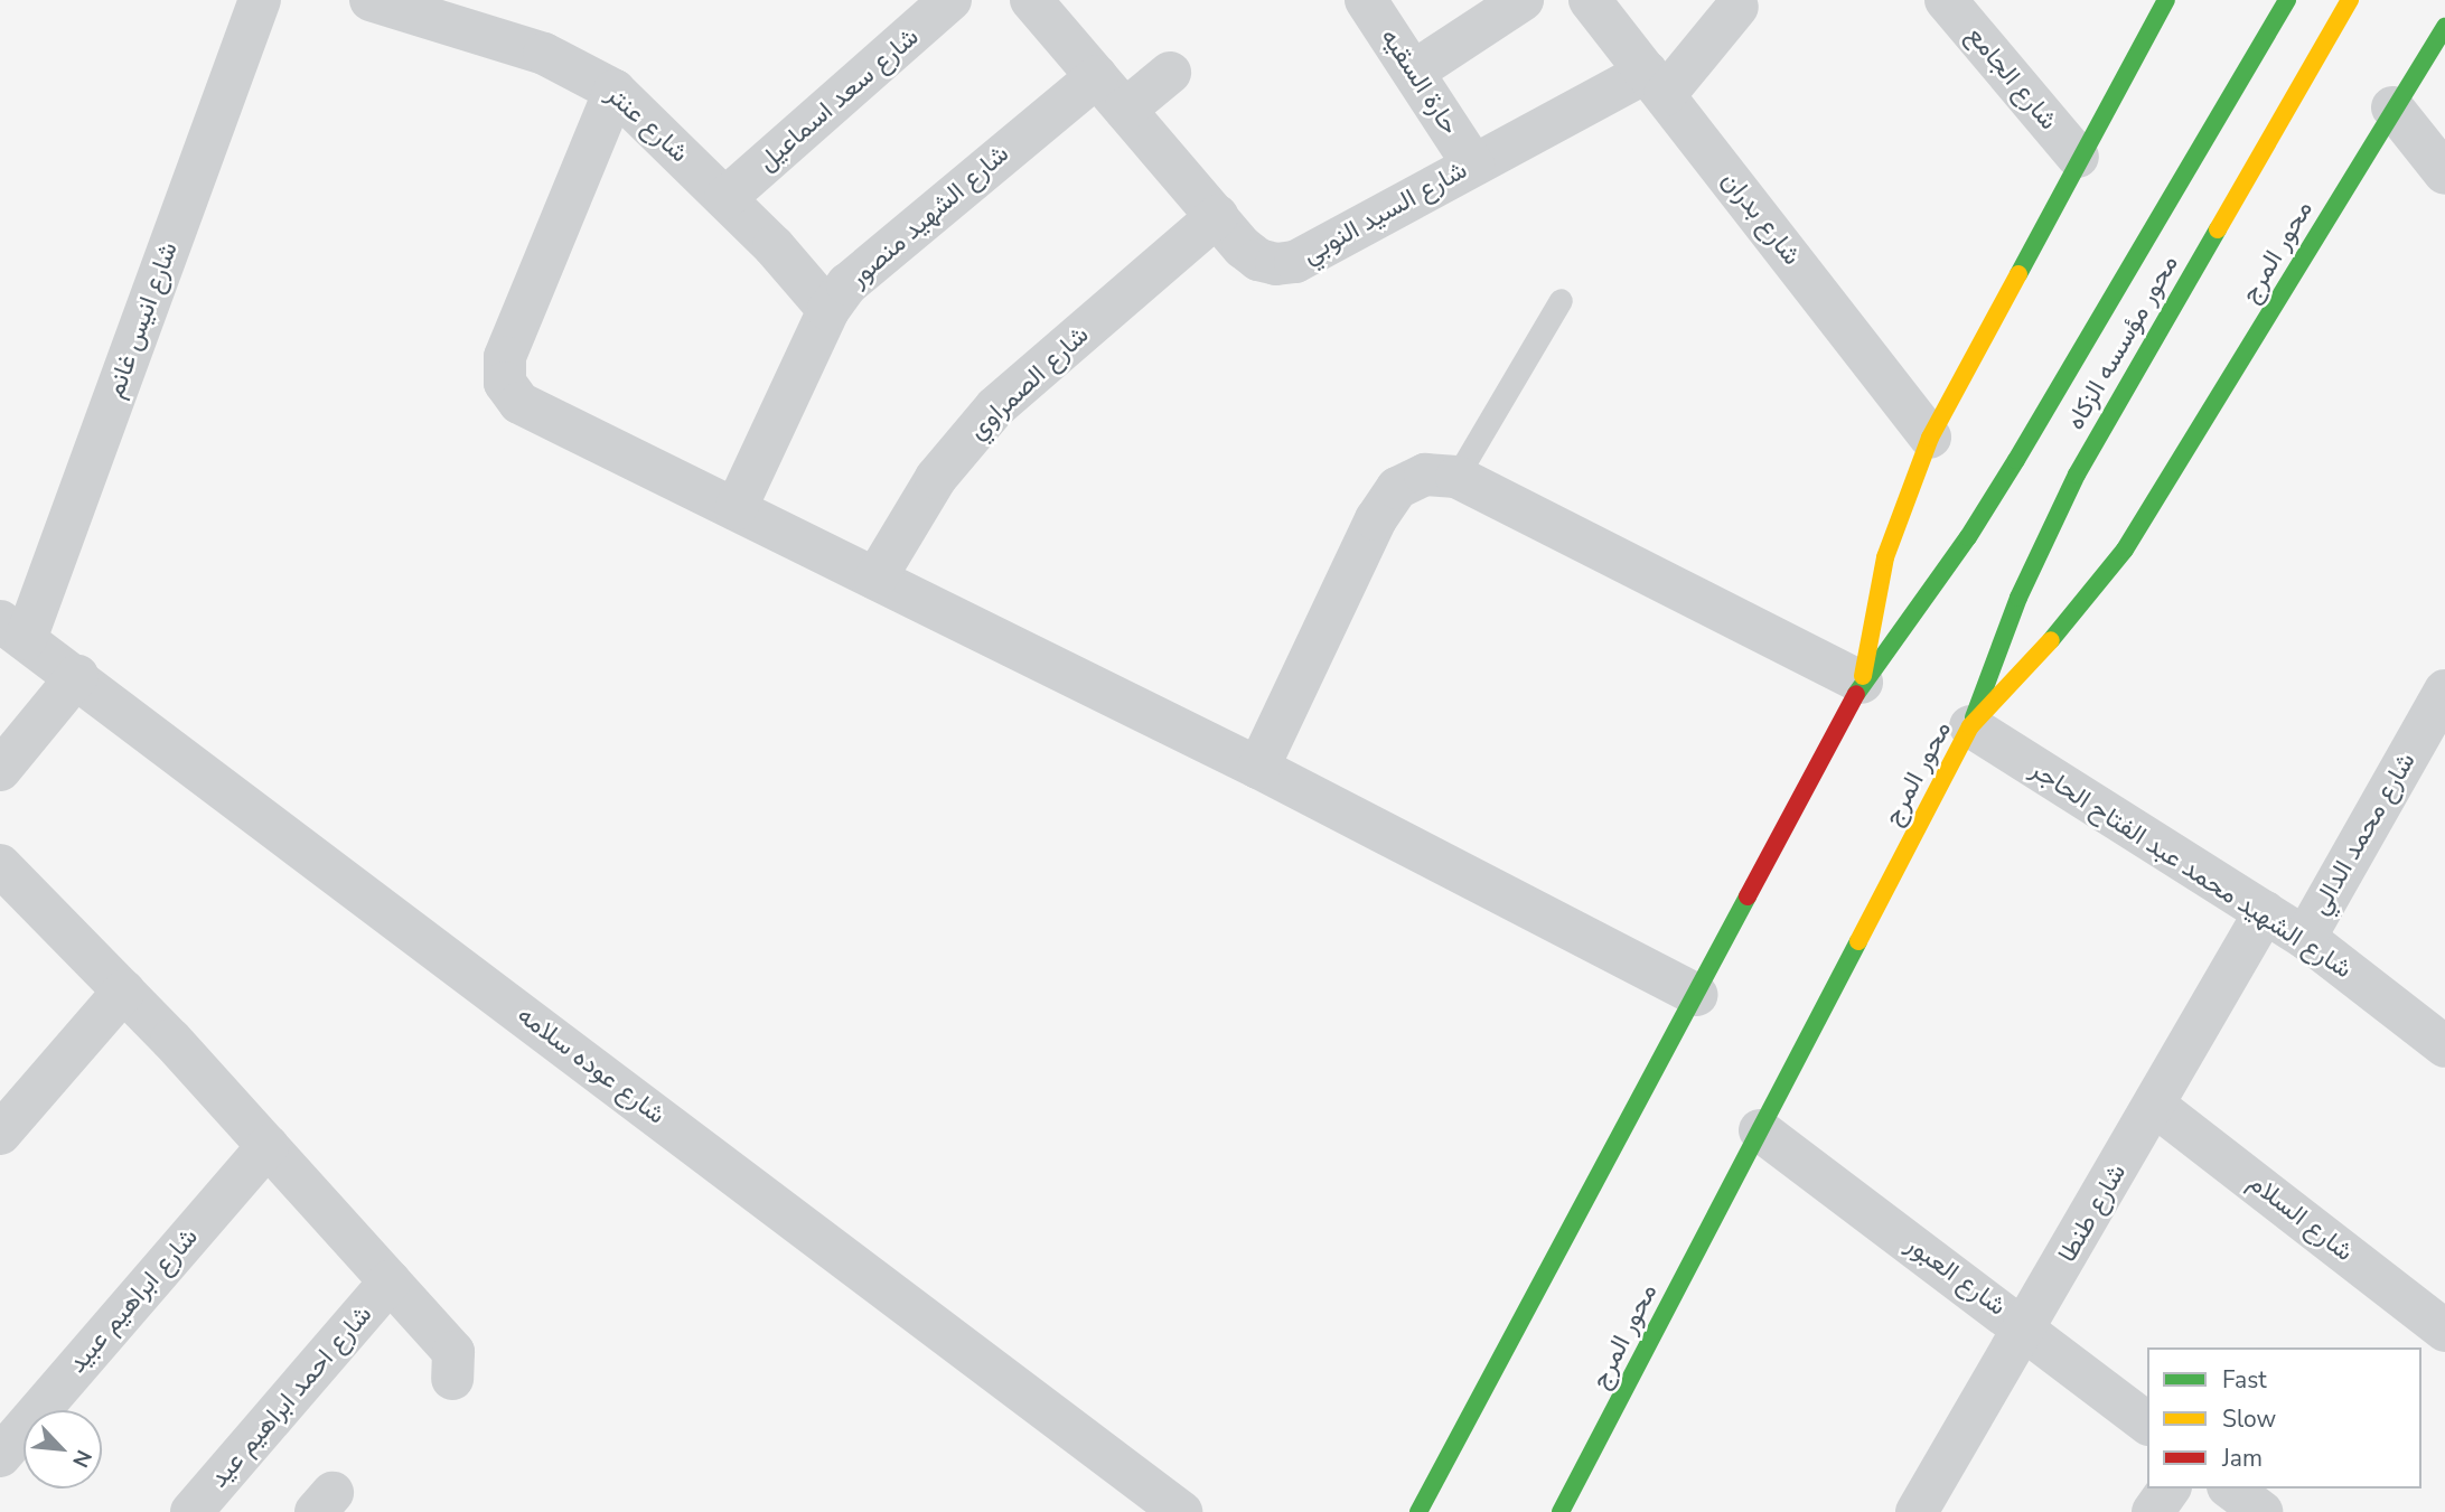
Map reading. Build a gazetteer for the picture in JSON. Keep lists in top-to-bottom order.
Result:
{
  "streets": {
    "main road": ["محور المرج", "محور مؤسسه الزكاه"],
    "street": [
      "شارع الجامع",
      "حارة السقيه",
      "شارع سعد اسماعيل",
      "شارع عنتر",
      "شارع السيد النوبي",
      "شارع الشهيد منصور",
      "شارع بدران",
      "شارع انيس غانم",
      "شارع الصمراوي",
      "شارع محمد الدالي",
      "شارع الشهيد محمد عبد الفتاح الحاجر",
      "شارع عوده سلامه",
      "شارع طنطا",
      "شارع السلام",
      "شارع العبور",
      "شارع ابراهيم عبيد",
      "شارع احمد ابراهيم عيد"
    ]
  },
  "crossings": [
    ["حارة السقيه", "شارع السيد النوبي"],
    ["شارع سعد اسماعيل", "شارع عنتر"],
    ["شارع عنتر", "شارع الشهيد منصور"],
    ["شارع السيد النوبي", "شارع الشهيد منصور"],
    ["شارع السيد النوبي", "شارع بدران"],
    ["شارع السيد النوبي", "شارع الصمراوي"],
    ["محور المرج", "محور مؤسسه الزكاه"],
    ["محور المرج", "شارع الشهيد محمد عبد الفتاح الحاجر"],
    ["محور المرج", "شارع العبور"],
    ["شارع انيس غانم", "شارع عوده سلامه"],
    ["محور مؤسسه الزكاه", "شارع الشهيد محمد عبد الفتاح الحاجر"],
    ["شارع محمد الدالي", "شارع الشهيد محمد عبد الفتاح الحاجر"],
    ["شارع الشهيد محمد عبد الفتاح الحاجر", "شارع طنطا"],
    ["شارع طنطا", "شارع السلام"],
    ["شارع طنطا", "شارع العبور"]
  ],
  "legend": ["Fast", "Slow", "Jam"],
  "north": "bottom right"
}
